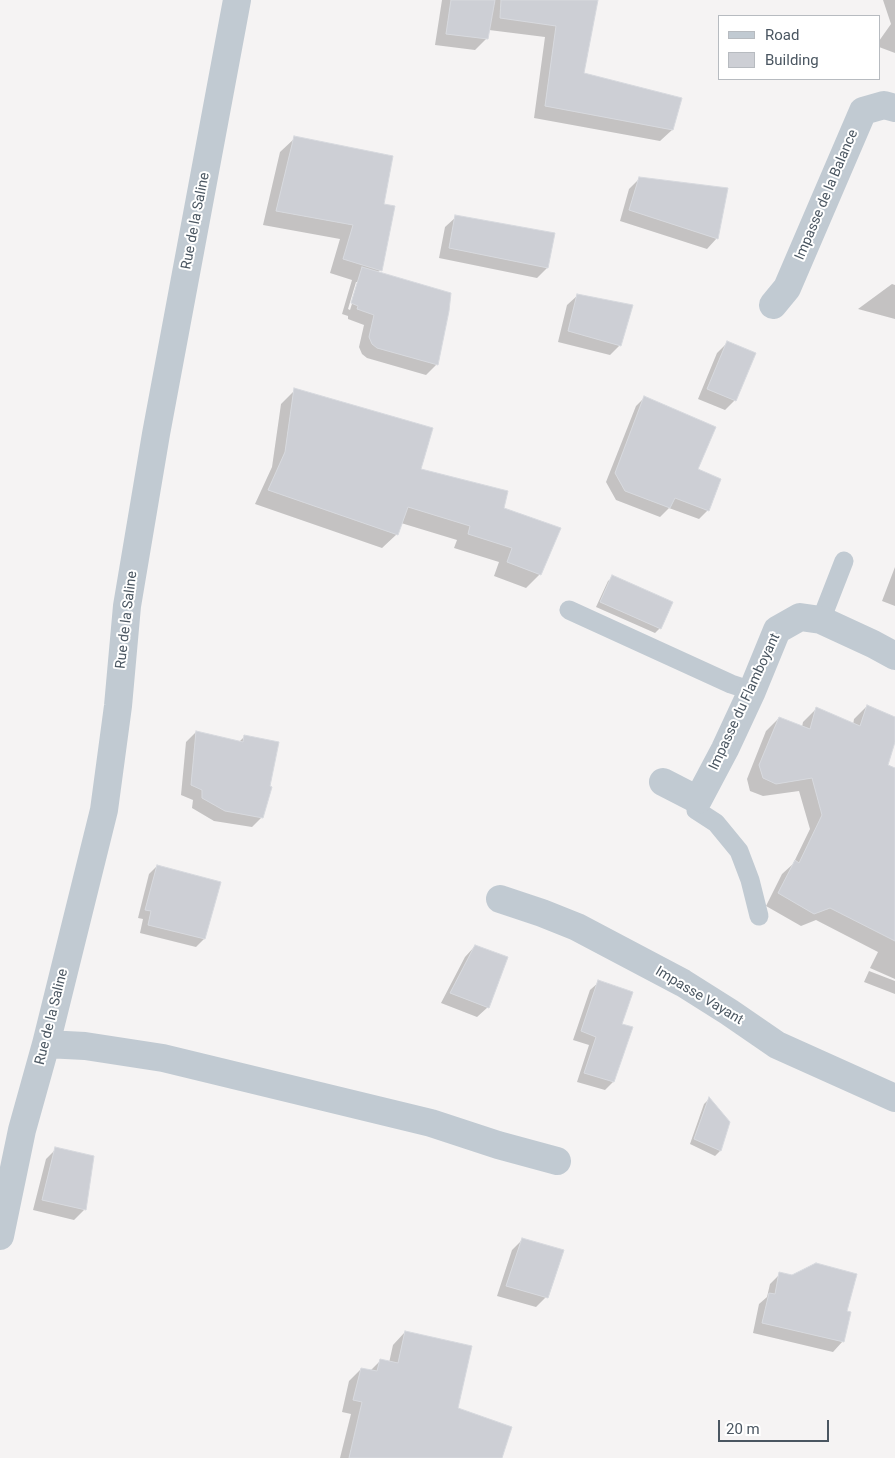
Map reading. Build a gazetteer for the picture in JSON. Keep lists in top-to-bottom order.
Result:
{
  "streets": {
    "street": [
      "Impasse de la Balance",
      "Rue de la Saline",
      "Impasse du Flamboyant",
      "Impasse Vayant"
    ]
  },
  "legend": ["Road", "Building"],
  "scale_bar": "20 m"
}
